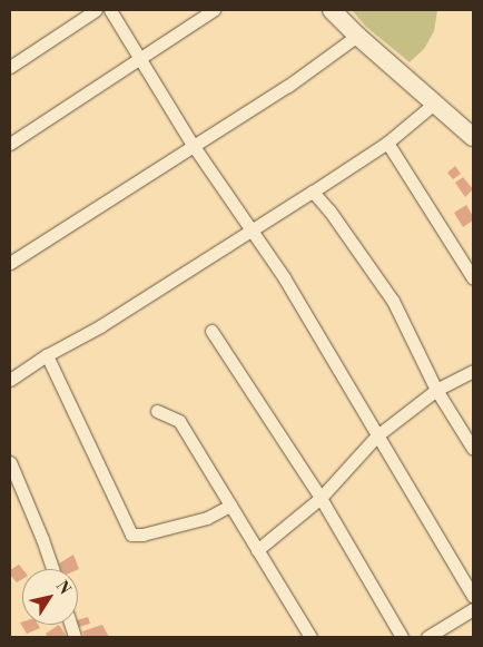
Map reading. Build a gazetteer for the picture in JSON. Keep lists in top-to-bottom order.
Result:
{
  "north": "top right"
}
